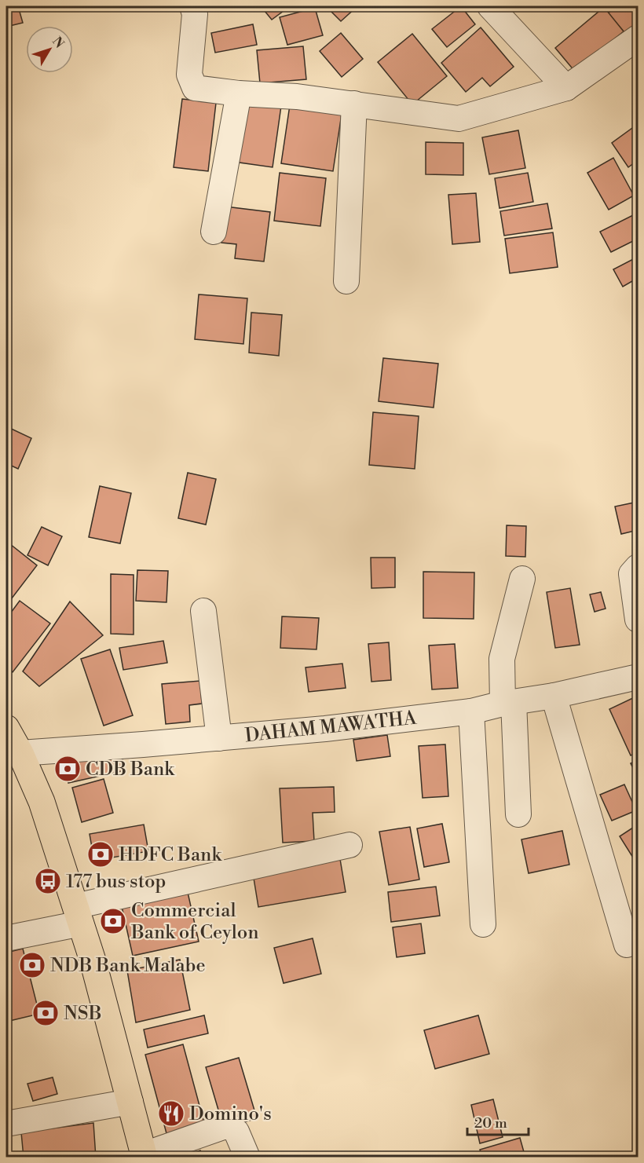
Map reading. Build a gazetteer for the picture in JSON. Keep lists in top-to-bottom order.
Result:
{
  "streets": {
    "street": ["DAHAM MAWATHA"]
  },
  "places": {
    "bank": [
      "CDB Bank",
      "HDFC Bank",
      "Commercial Bank of Ceylon",
      "NDB Bank Malabe",
      "NSB"
    ],
    "bus stop": ["177 bus stop"],
    "restaurant": ["Domino's"]
  },
  "scale_bar": "20 m",
  "north": "top right"
}
